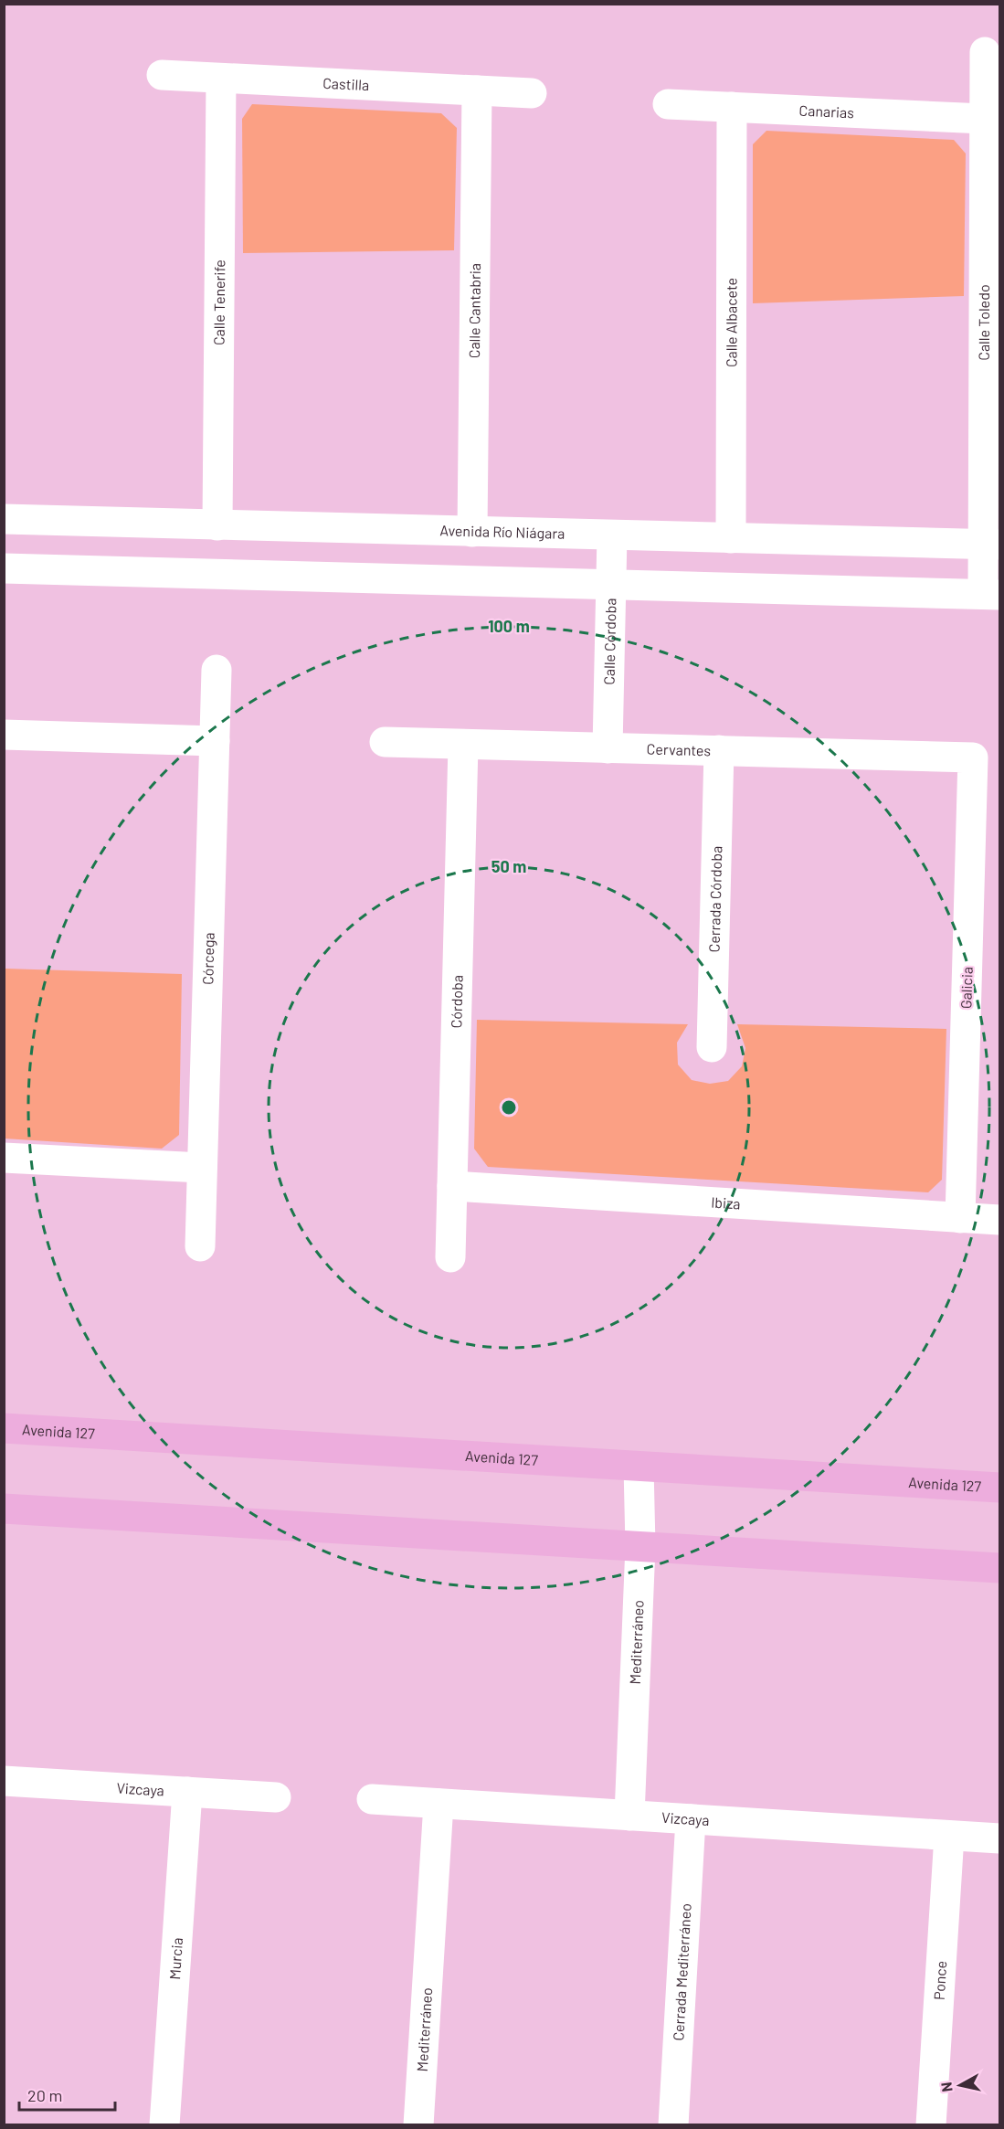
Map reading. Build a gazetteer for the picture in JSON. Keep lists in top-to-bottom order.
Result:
{
  "streets": {
    "main road": ["Avenida 127"],
    "street": [
      "Castilla",
      "Canarias",
      "Calle Tenerife",
      "Calle Cantabria",
      "Calle Albacete",
      "Calle Toledo",
      "Avenida Río Niágara",
      "Calle Córdoba",
      "Cervantes",
      "Cerrada Córdoba",
      "Córcega",
      "Galicia",
      "Córdoba",
      "Ibiza",
      "Mediterráneo",
      "Vizcaya",
      "Murcia",
      "Cerrada Mediterráneo",
      "Ponce"
    ]
  },
  "crossings": [
    ["Castilla", "Calle Tenerife"],
    ["Castilla", "Calle Cantabria"],
    ["Canarias", "Calle Albacete"],
    ["Canarias", "Calle Toledo"],
    ["Calle Tenerife", "Avenida Río Niágara"],
    ["Calle Cantabria", "Avenida Río Niágara"],
    ["Calle Albacete", "Avenida Río Niágara"],
    ["Calle Toledo", "Avenida Río Niágara"],
    ["Avenida Río Niágara", "Calle Córdoba"],
    ["Calle Córdoba", "Cervantes"],
    ["Cervantes", "Cerrada Córdoba"],
    ["Cervantes", "Galicia"],
    ["Cervantes", "Córdoba"],
    ["Galicia", "Ibiza"],
    ["Córdoba", "Ibiza"],
    ["Avenida 127", "Mediterráneo"],
    ["Mediterráneo", "Vizcaya"],
    ["Vizcaya", "Murcia"],
    ["Vizcaya", "Cerrada Mediterráneo"],
    ["Vizcaya", "Ponce"]
  ],
  "scale_bar": "20 m",
  "north": "left",
  "rings": ["100 m", "50 m"]
}
